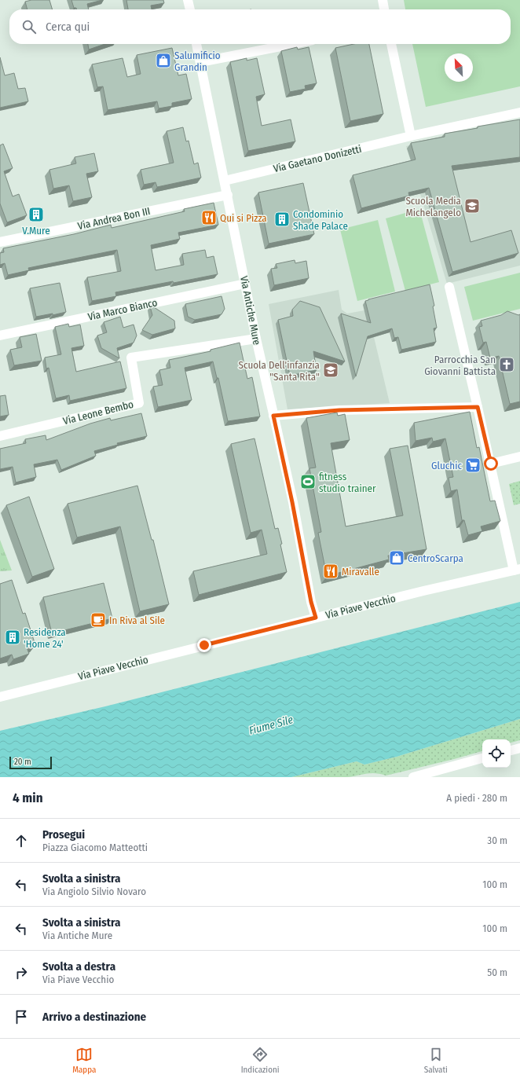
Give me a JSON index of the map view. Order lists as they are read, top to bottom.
{
  "streets": {
    "street": [
      "Via Gaetano Donizetti",
      "Via Andrea Bon III",
      "Via Marco Bianco",
      "Via Antiche Mure",
      "Via Leone Bembo",
      "Via Piave Vecchio"
    ]
  },
  "crossings": [
    ["Via Gaetano Donizetti", "Via Antiche Mure"],
    ["Via Andrea Bon III", "Via Antiche Mure"],
    ["Via Marco Bianco", "Via Antiche Mure"],
    ["Via Antiche Mure", "Via Leone Bembo"],
    ["Via Antiche Mure", "Via Piave Vecchio"]
  ],
  "water": ["Fiume Sile"],
  "places": {
    "shop": ["Salumificio Grandin", "CentroScarpa"],
    "school or university": ["Scuola Media Michelangelo", "Scuola Dell'infanzia \"Santa Rita\""],
    "building": ["V.Mure", "Condominio Shade Palace", "Residenza 'Home 24'"],
    "restaurant": ["Qui si Pizza", "Miravalle"],
    "church": ["Parrocchia San Giovanni Battista"],
    "supermarket": ["Gluchic"],
    "sports": ["fitness studio trainer"],
    "cafe": ["In Riva al Sile"]
  },
  "scale_bar": "20 m",
  "north": "top left",
  "page": {
    "search": "Cerca qui",
    "scale": "20 m",
    "heading": ["4 min", "A piedi · 280 m"],
    "list": [
      ["Prosegui", "Piazza Giacomo Matteotti", "30 m"],
      ["Svolta a sinistra", "Via Angiolo Silvio Novaro", "100 m"],
      ["Svolta a sinistra", "Via Antiche Mure", "100 m"],
      ["Svolta a destra", "Via Piave Vecchio", "50 m"],
      "Arrivo a destinazione"
    ],
    "nav": ["Mappa", "Indicazioni", "Salvati"]
  }
}
